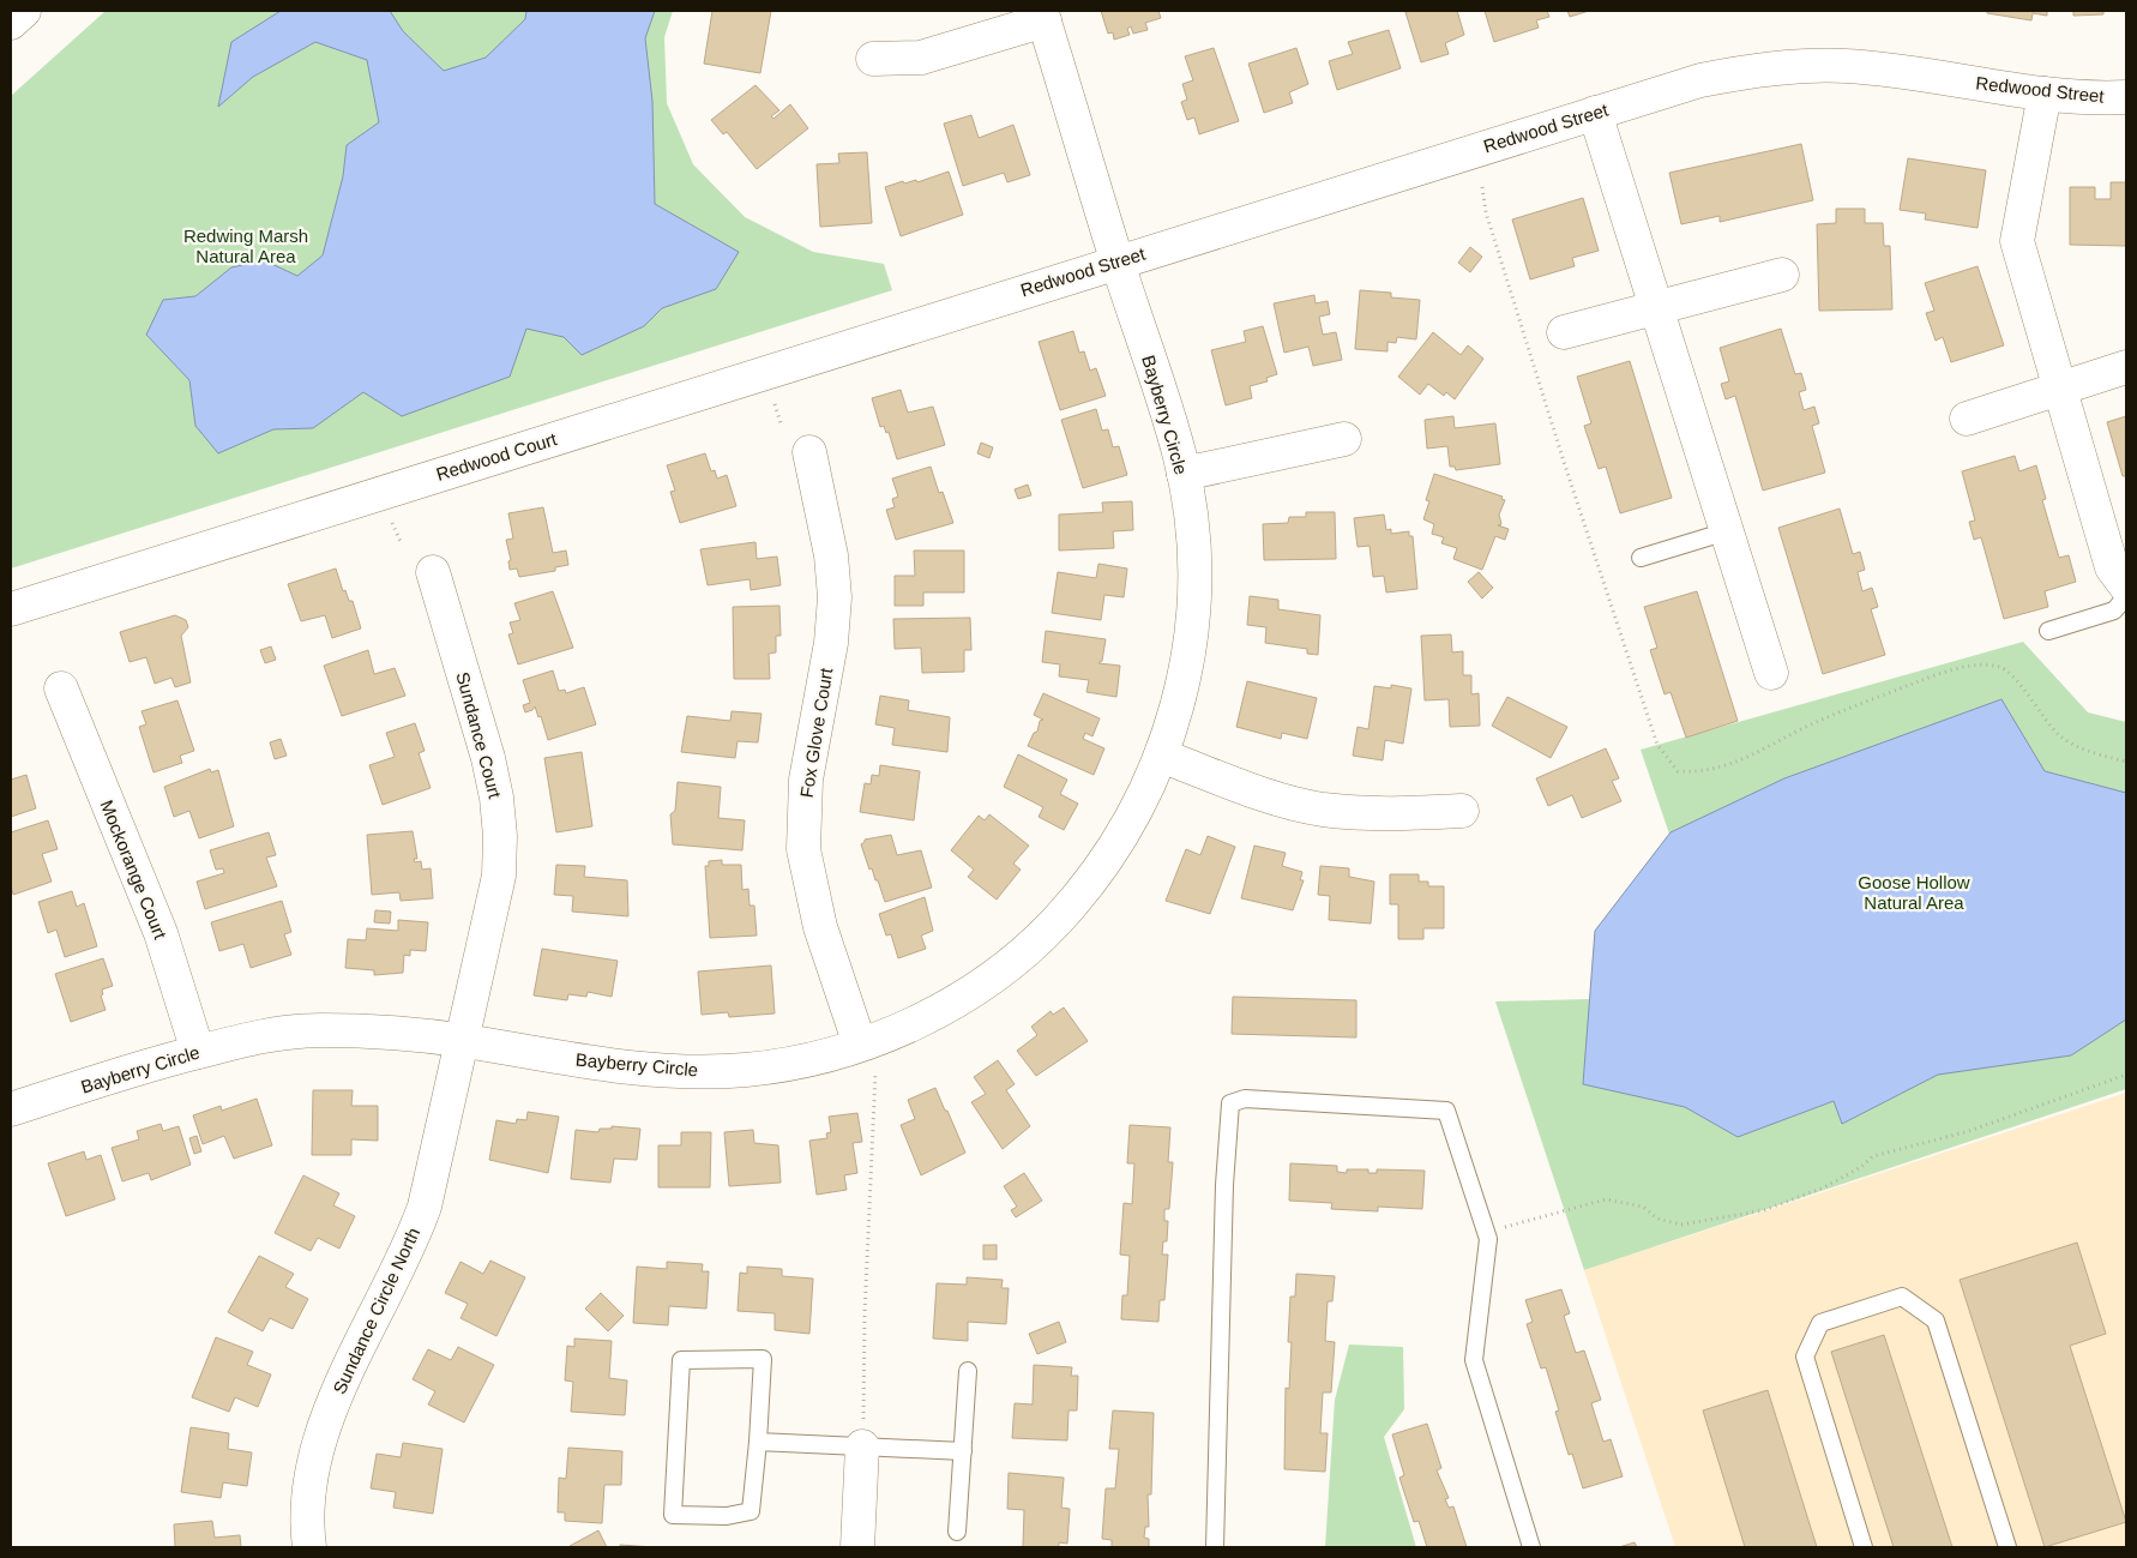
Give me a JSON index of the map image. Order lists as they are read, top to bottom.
{
  "streets": {
    "street": [
      "Redwood Street",
      "Bayberry Circle",
      "Redwood Court",
      "Fox Glove Court",
      "Sundance Court",
      "Mockorange Court",
      "Sundance Circle North"
    ]
  },
  "crossings": [
    ["Redwood Street", "Bayberry Circle"],
    ["Redwood Street", "Redwood Court"],
    ["Bayberry Circle", "Fox Glove Court"],
    ["Bayberry Circle", "Sundance Court"],
    ["Bayberry Circle", "Mockorange Court"],
    ["Bayberry Circle", "Sundance Circle North"],
    ["Sundance Court", "Sundance Circle North"]
  ],
  "parks": ["Redwing Marsh Natural Area", "Goose Hollow Natural Area"]
}
